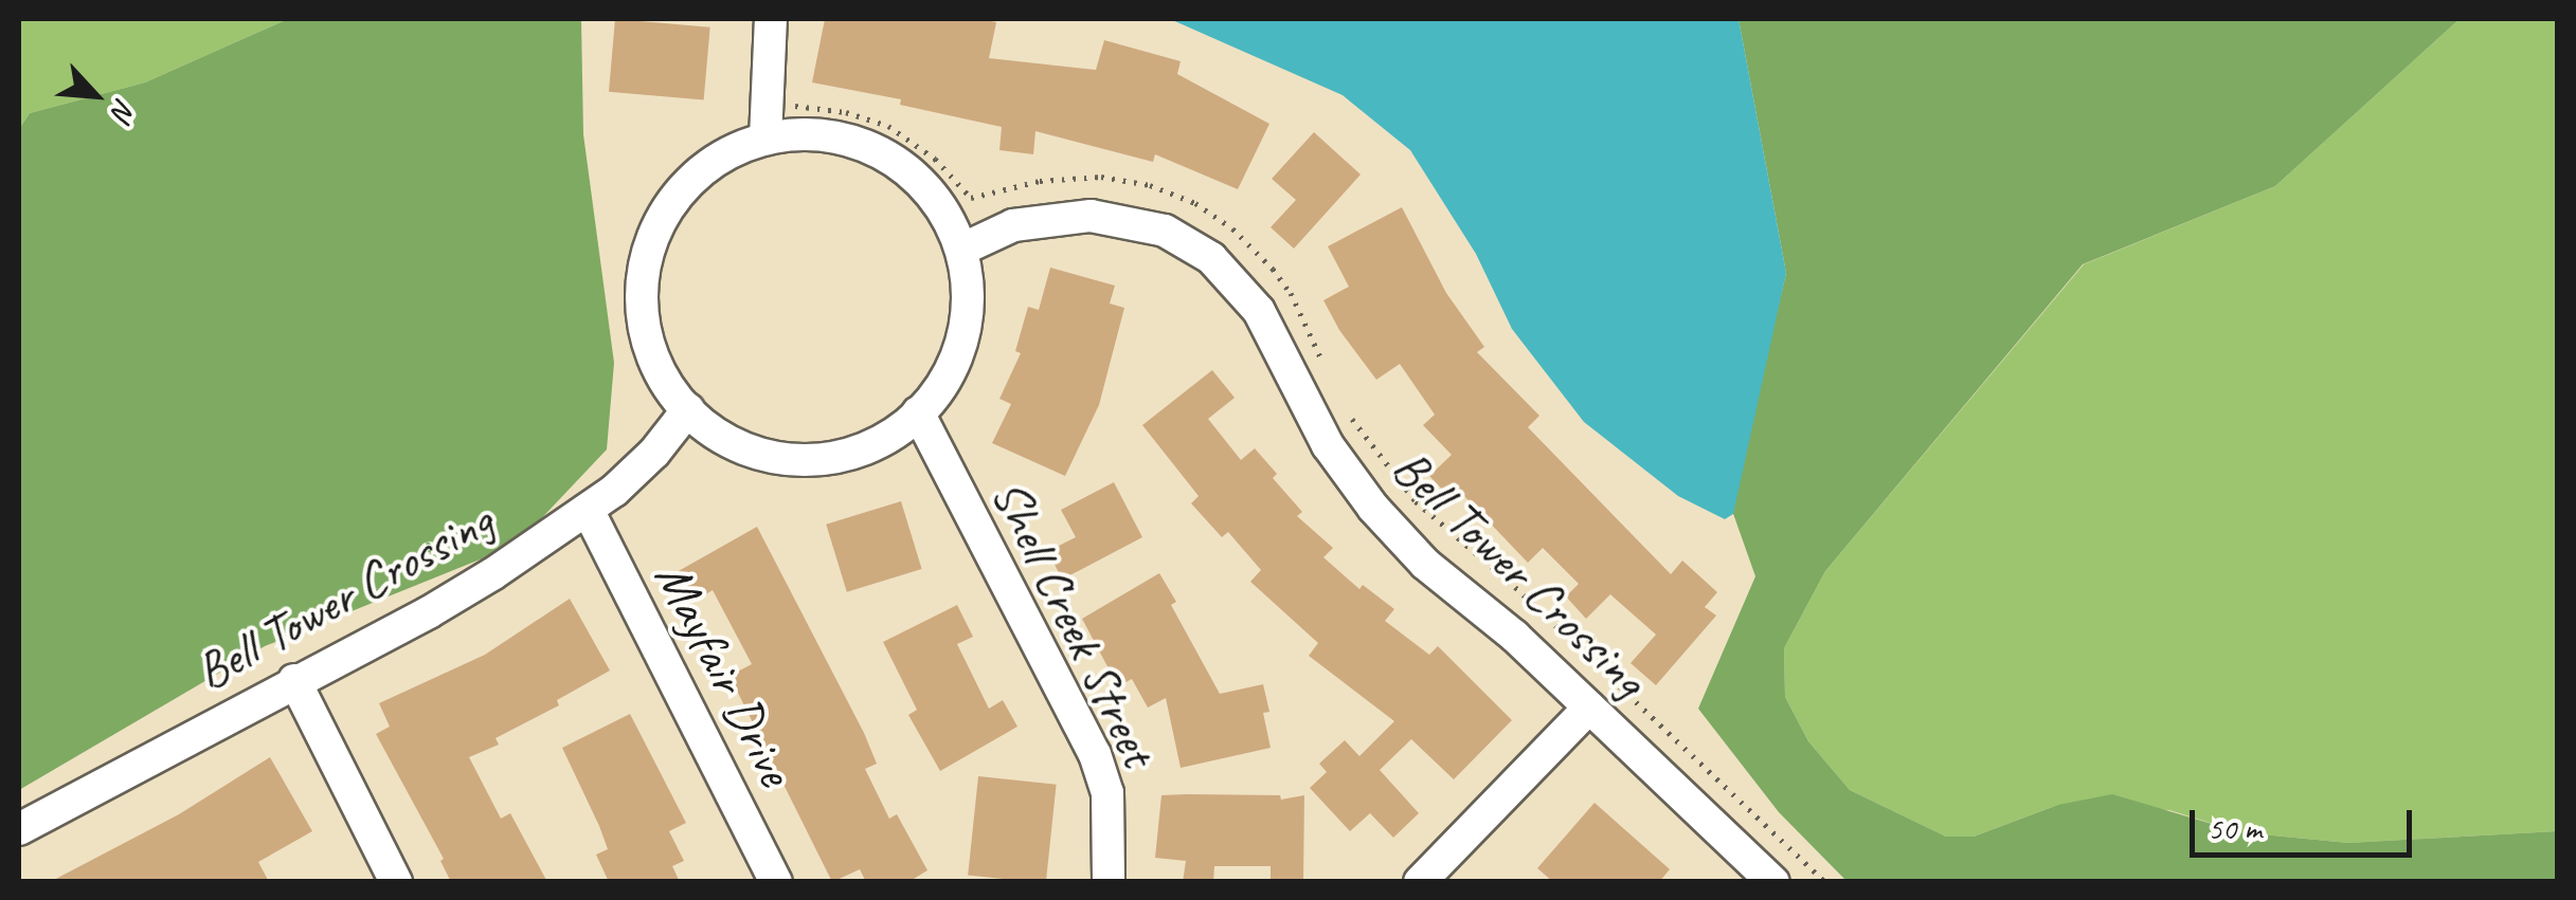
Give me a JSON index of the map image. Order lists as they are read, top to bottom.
{
  "streets": {
    "street": ["Bell Tower Crossing", "Shell Creek Street", "Mayfair Drive"]
  },
  "crossings": [
    ["Bell Tower Crossing", "Shell Creek Street"],
    ["Bell Tower Crossing", "Mayfair Drive"]
  ],
  "scale_bar": "50 m",
  "north": "bottom right"
}
